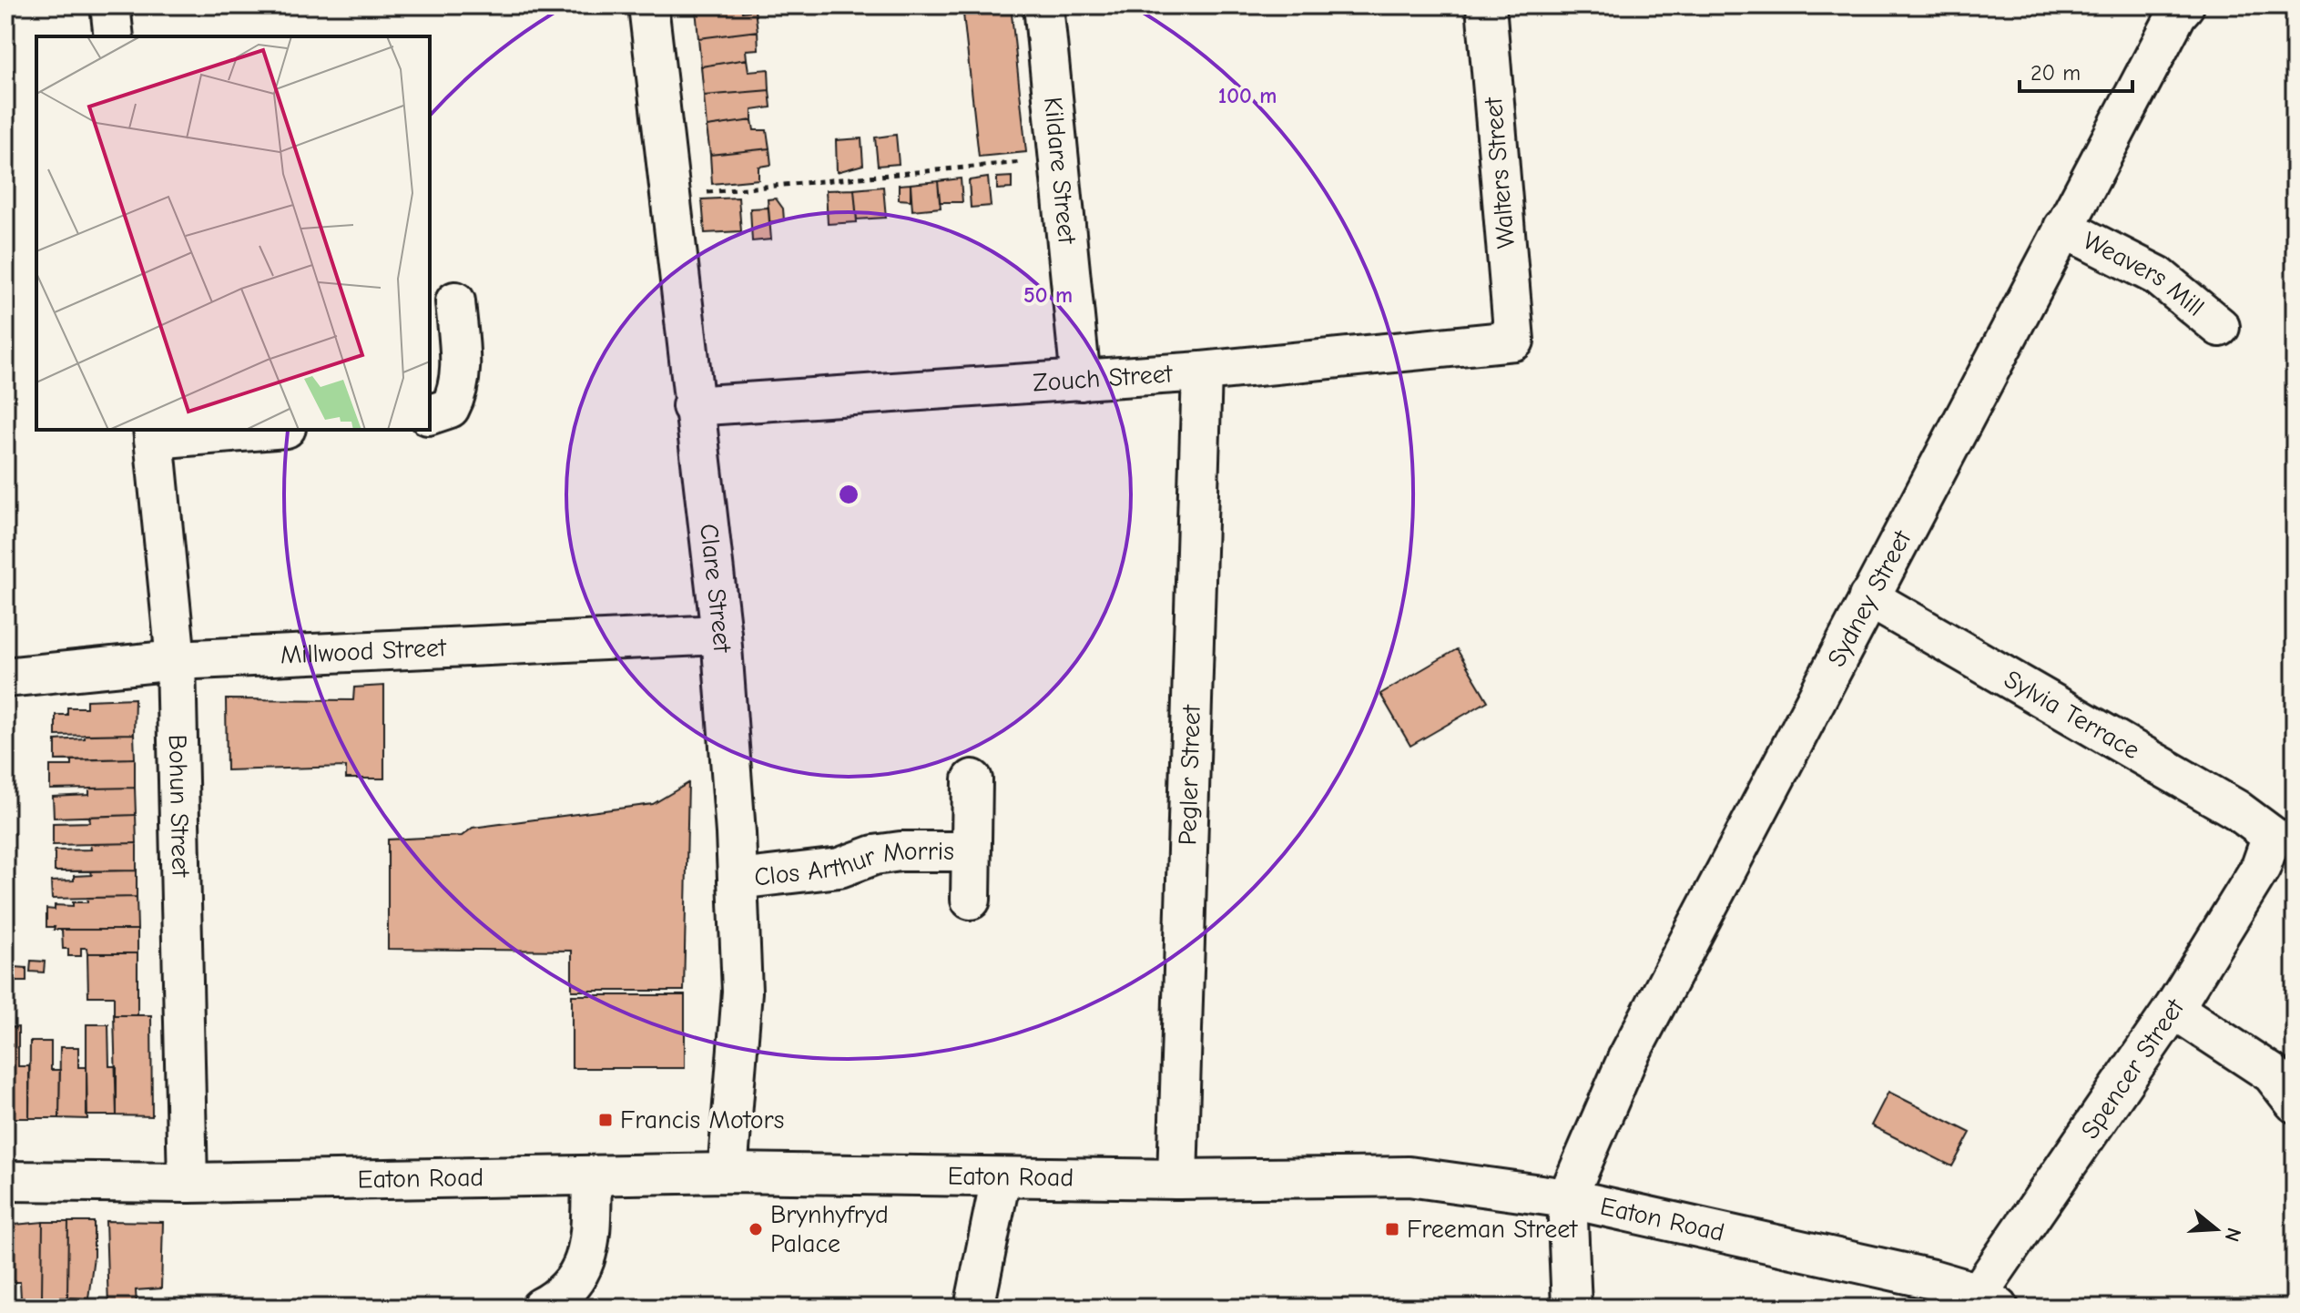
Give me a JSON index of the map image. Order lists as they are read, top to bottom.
{
  "streets": {
    "street": [
      "Kildare Street",
      "Walters Street",
      "Weavers Mill",
      "Zouch Street",
      "Clare Street",
      "Sydney Street",
      "Millwood Street",
      "Sylvia Terrace",
      "Pegler Street",
      "Bohun Street",
      "Clos Arthur Morris",
      "Spencer Street",
      "Eaton Road"
    ]
  },
  "crossings": [
    ["Kildare Street", "Zouch Street"],
    ["Walters Street", "Zouch Street"],
    ["Weavers Mill", "Sydney Street"],
    ["Zouch Street", "Clare Street"],
    ["Zouch Street", "Pegler Street"],
    ["Clare Street", "Millwood Street"],
    ["Clare Street", "Clos Arthur Morris"],
    ["Clare Street", "Eaton Road"],
    ["Sydney Street", "Sylvia Terrace"],
    ["Sydney Street", "Eaton Road"],
    ["Millwood Street", "Bohun Street"],
    ["Sylvia Terrace", "Spencer Street"],
    ["Pegler Street", "Eaton Road"],
    ["Bohun Street", "Eaton Road"],
    ["Spencer Street", "Eaton Road"]
  ],
  "places": {
    "transit": ["Francis Motors", "Freeman Street"],
    "other": ["Brynhyfryd Palace"]
  },
  "scale_bar": "20 m",
  "north": "right",
  "rings": ["100 m", "50 m"]
}
